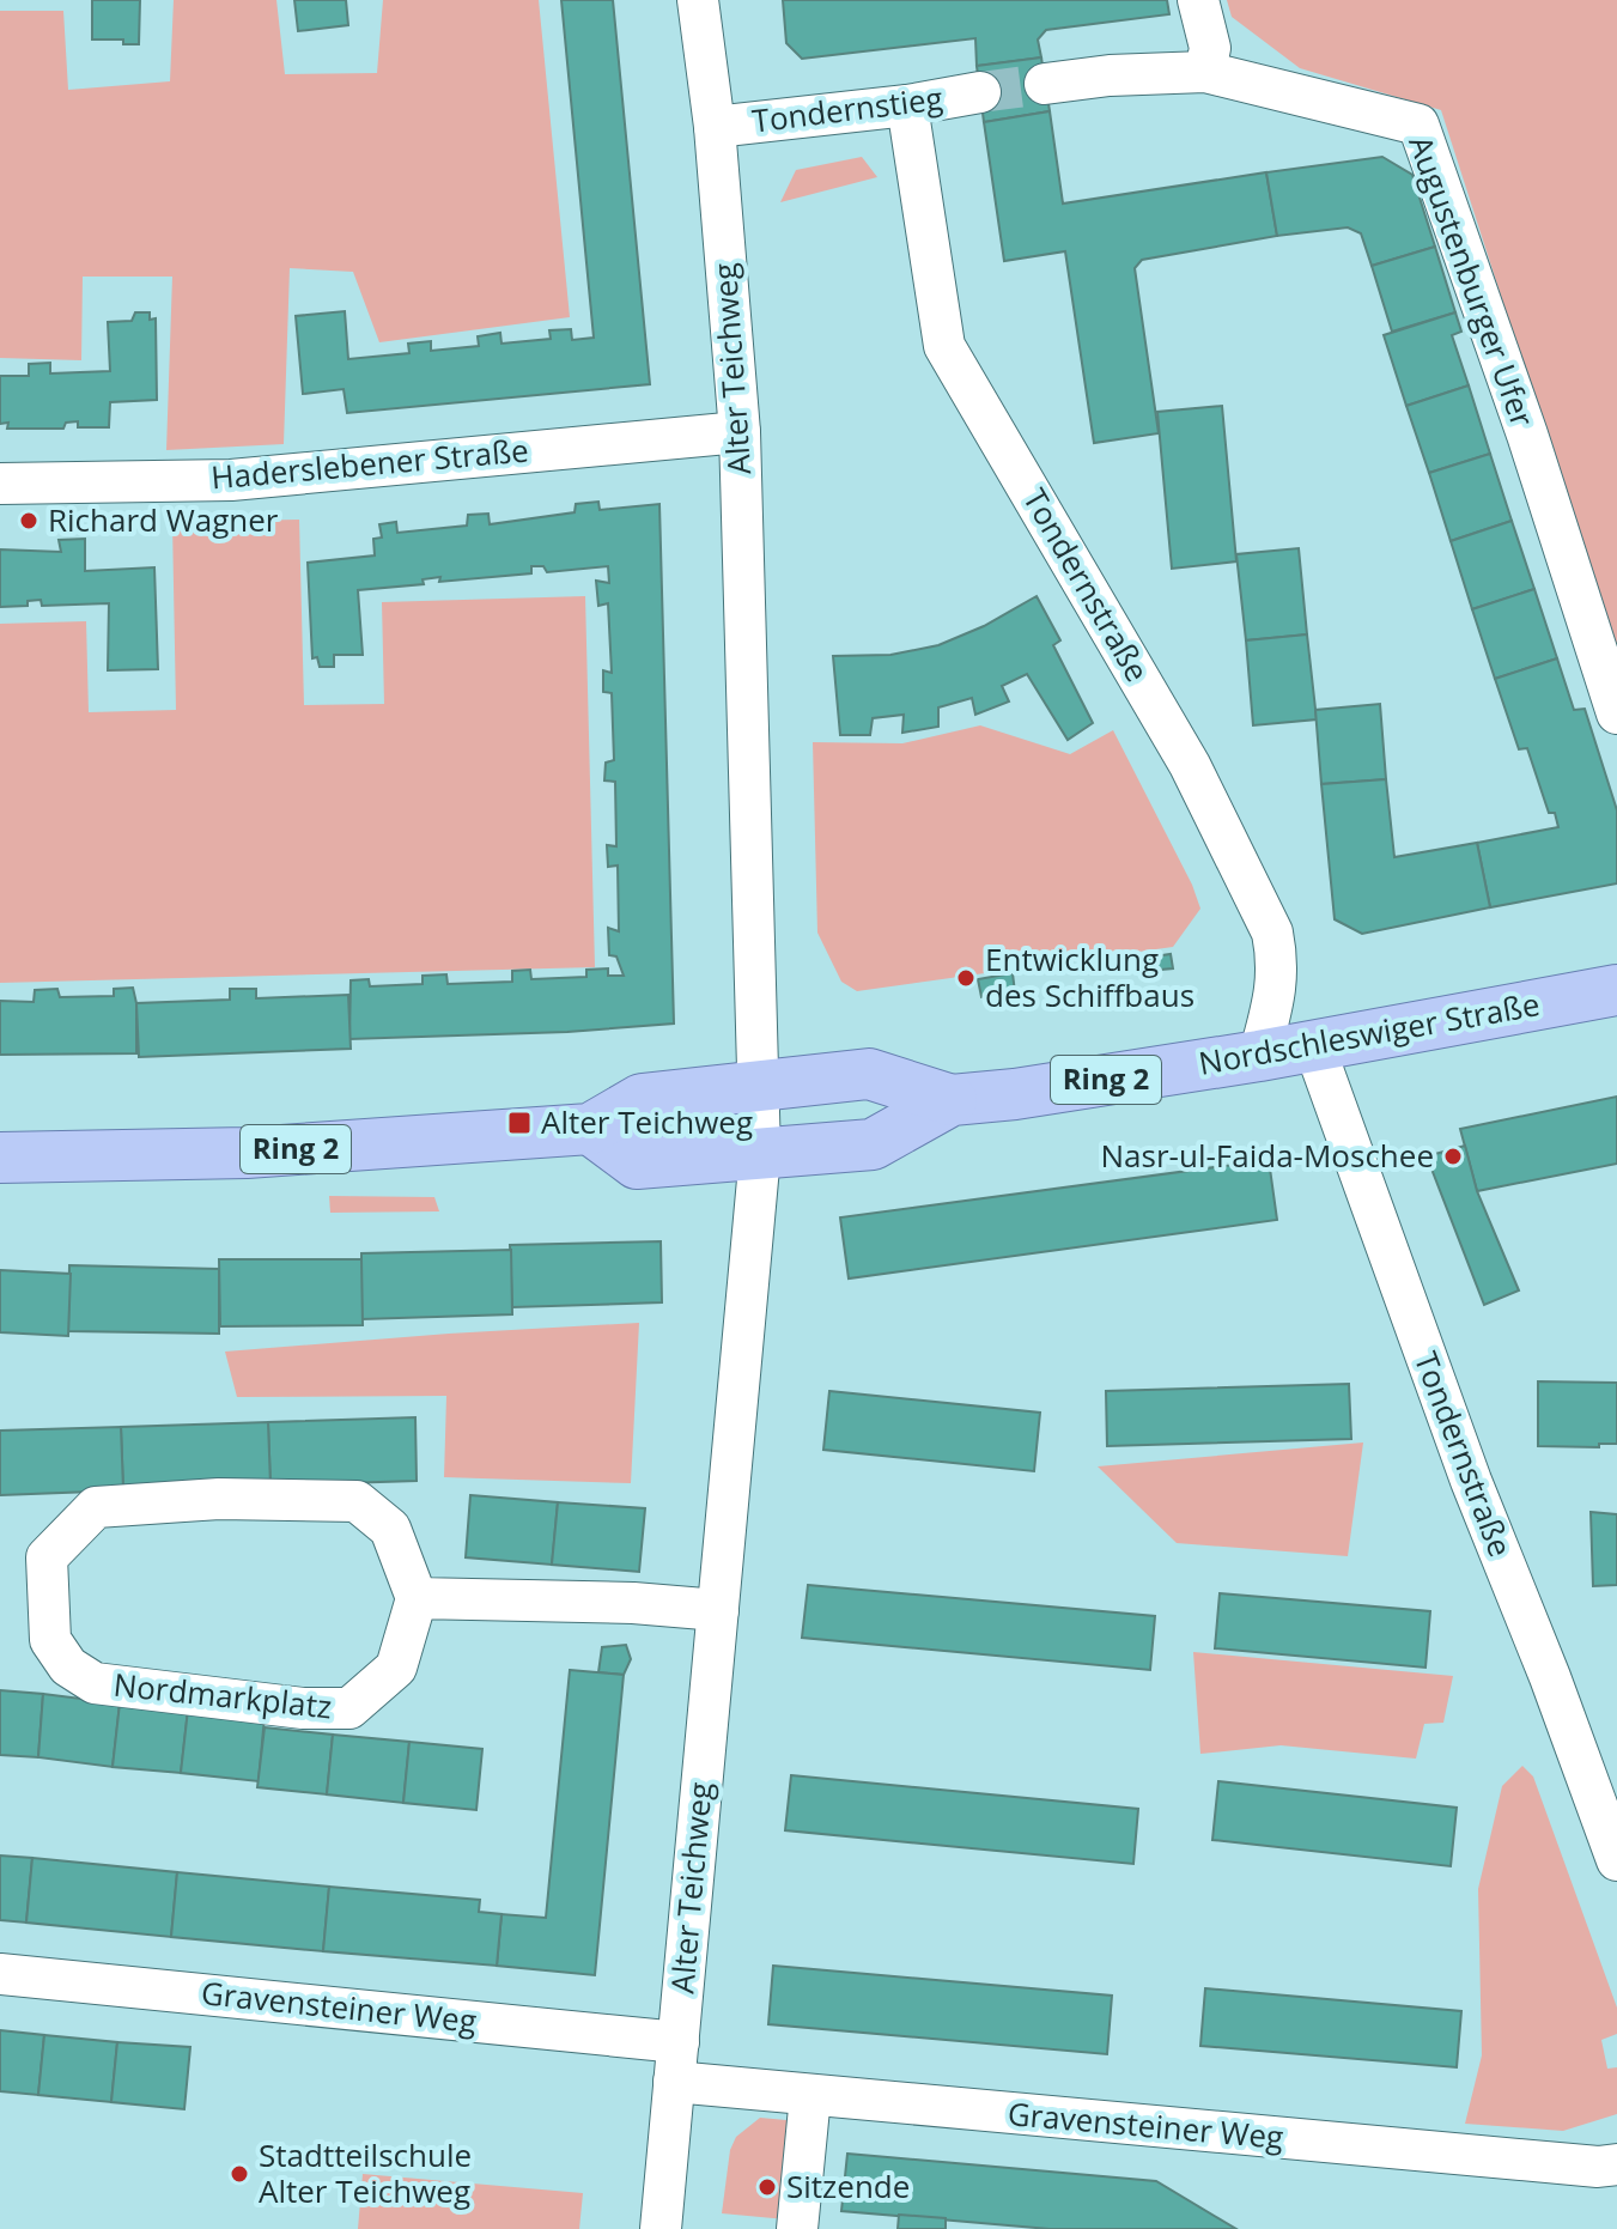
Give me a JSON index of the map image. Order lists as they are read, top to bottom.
{
  "streets": {
    "main road": ["Nordschleswiger Straße", "Ring 2"],
    "street": [
      "Tondernstieg",
      "Augustenburger Ufer",
      "Alter Teichweg",
      "Haderslebener Straße",
      "Tondernstraße",
      "Nordmarkplatz",
      "Gravensteiner Weg"
    ]
  },
  "crossings": [
    ["Tondernstieg", "Alter Teichweg"],
    ["Tondernstieg", "Tondernstraße"],
    ["Alter Teichweg", "Haderslebener Straße"],
    ["Alter Teichweg", "Nordschleswiger Straße"],
    ["Alter Teichweg", "Gravensteiner Weg"],
    ["Tondernstraße", "Nordschleswiger Straße"]
  ],
  "places": {
    "other": [
      "Richard Wagner",
      "Entwicklung des Schiffbaus",
      "Nasr-ul-Faida-Moschee",
      "Stadtteilschule Alter Teichweg",
      "Sitzende"
    ],
    "transit": ["Alter Teichweg"]
  }
}
